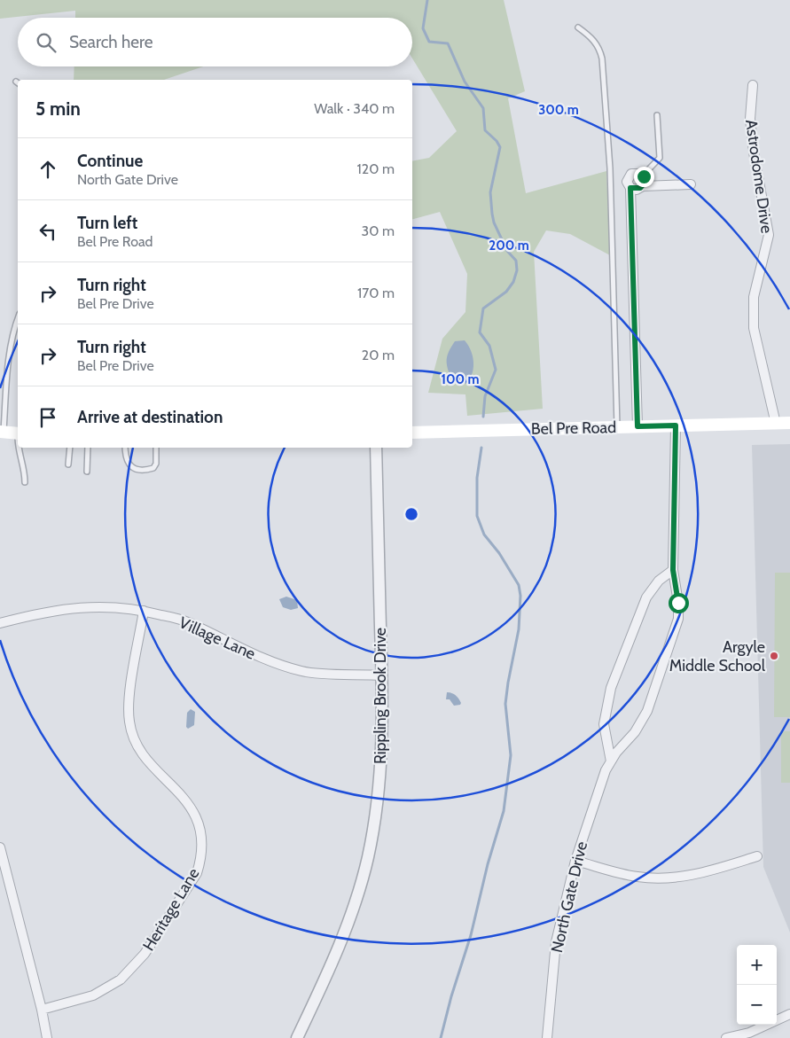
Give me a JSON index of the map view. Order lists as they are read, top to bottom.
{
  "streets": {
    "main road": ["Bel Pre Road"],
    "street": [
      "Astrodome Drive",
      "Village Lane",
      "Rippling Brook Drive",
      "North Gate Drive",
      "Heritage Lane"
    ]
  },
  "crossings": [
    ["Astrodome Drive", "Bel Pre Road"],
    ["Bel Pre Road", "North Gate Drive"],
    ["Village Lane", "Rippling Brook Drive"],
    ["Village Lane", "Heritage Lane"]
  ],
  "places": ["Argyle Middle School"],
  "page": {
    "search": "Search here",
    "heading": ["5 min", "Walk · 340 m"],
    "list": [
      ["Continue", "North Gate Drive", "120 m"],
      ["Turn left", "Bel Pre Road", "30 m"],
      ["Turn right", "Bel Pre Drive", "170 m"],
      ["Turn right", "Bel Pre Drive", "20 m"],
      "Arrive at destination"
    ],
    "map_buttons": ["+", "−"]
  },
  "rings": ["300 m", "200 m", "100 m"]
}
